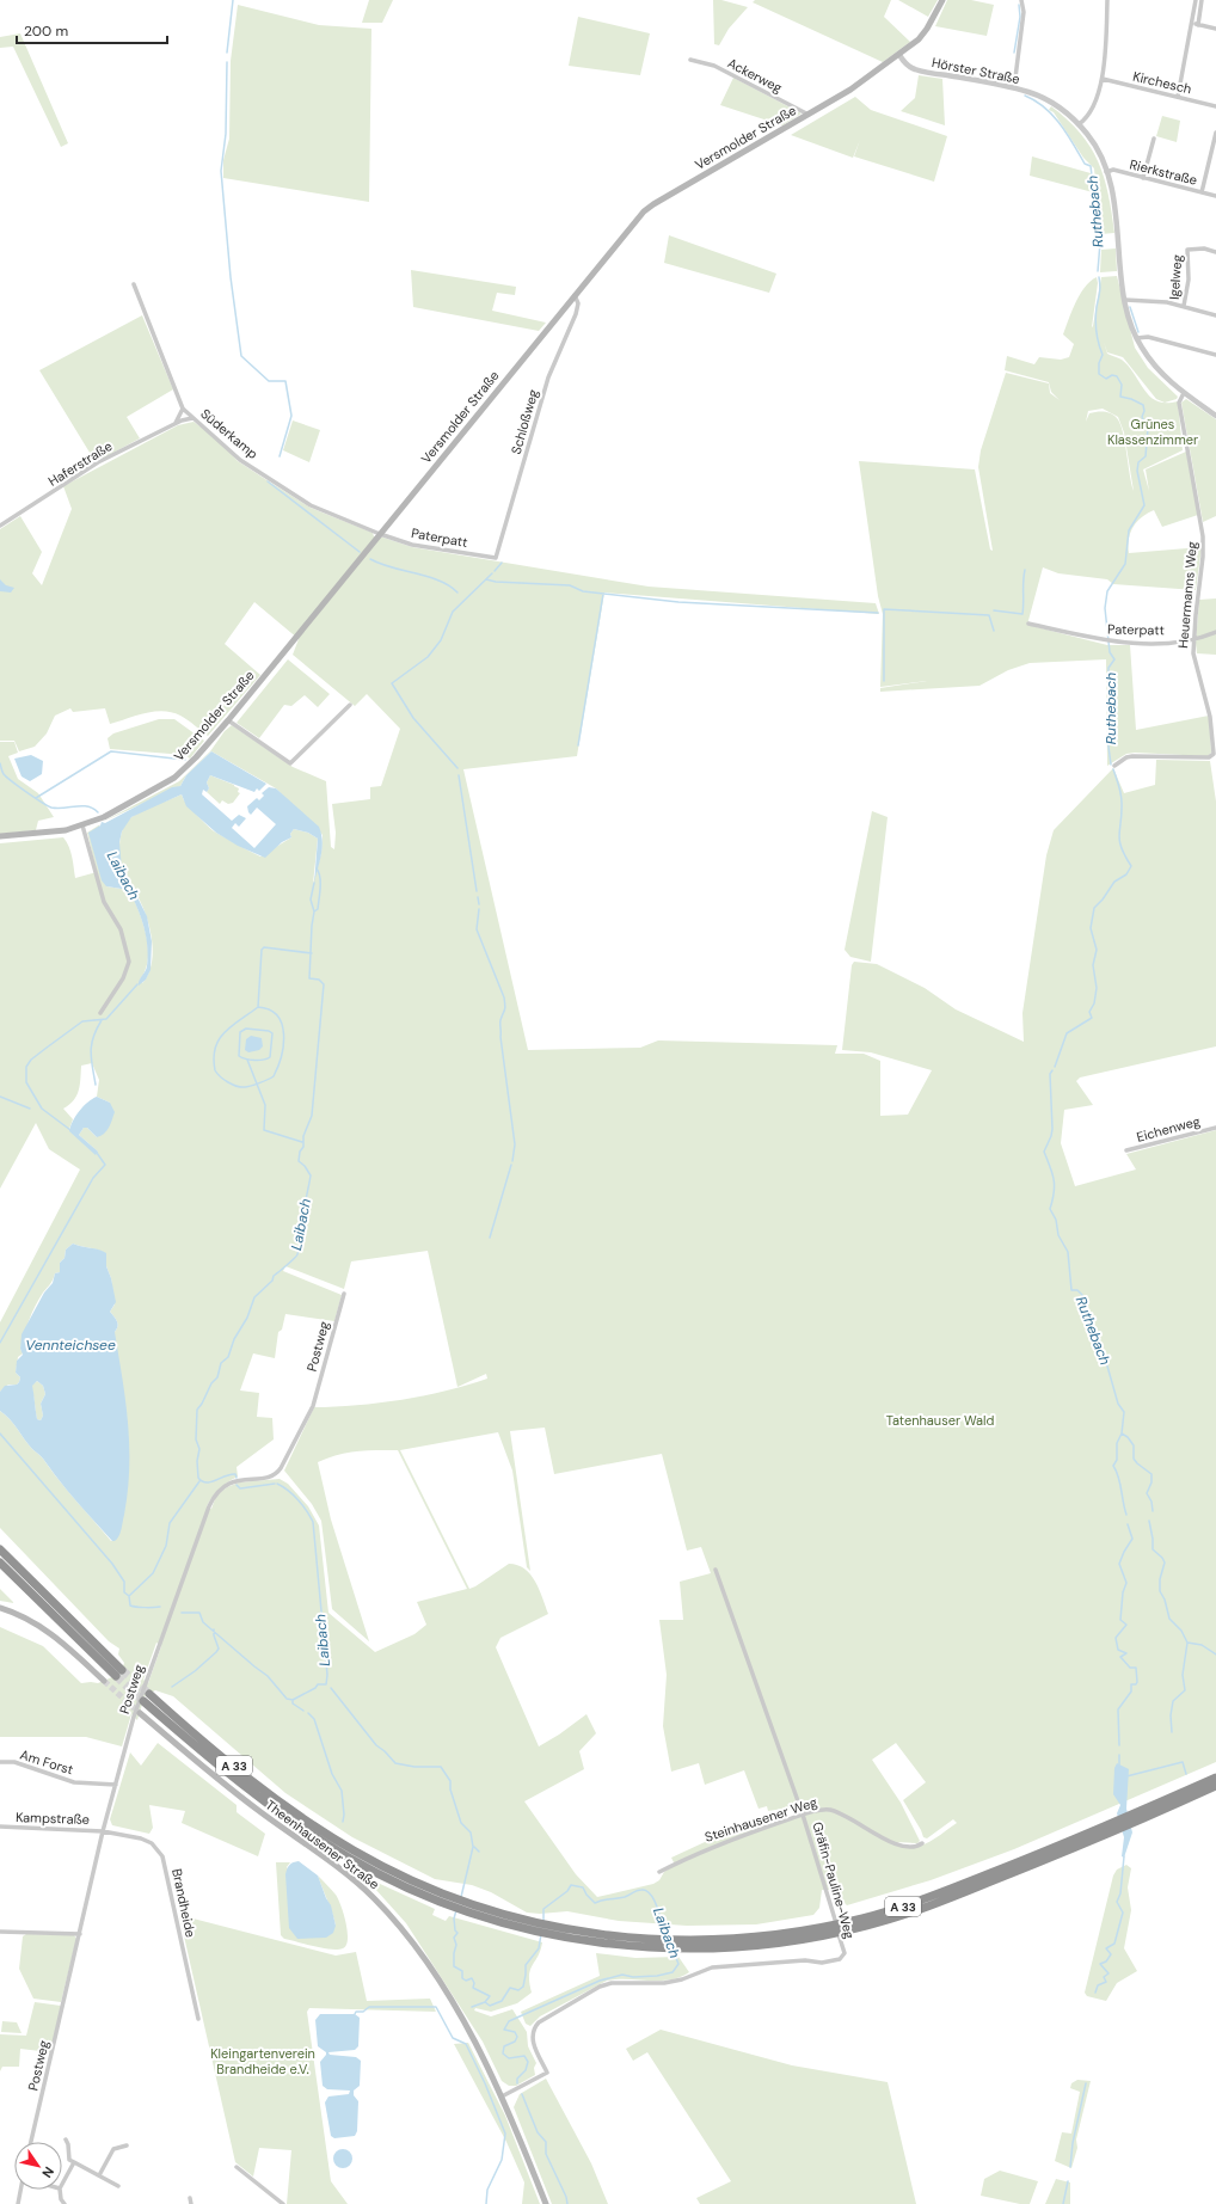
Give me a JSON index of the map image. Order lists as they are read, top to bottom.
{
  "streets": {
    "highway": ["A 33"],
    "main road": ["Versmolder Straße", "Theenhausener Straße"],
    "street": [
      "Hörster Straße",
      "Ackerweg",
      "Kirchesch",
      "Rierkstraße",
      "Igelweg",
      "Schloßweg",
      "Süderkamp",
      "Haferstraße",
      "Paterpatt",
      "Heuermanns Weg",
      "Eichenweg",
      "Postweg",
      "Am Forst",
      "Kampstraße",
      "Steinhausener Weg",
      "Gräfin-Pauline-Weg",
      "Brandheide"
    ]
  },
  "crossings": [
    ["Hörster Straße", "Versmolder Straße"],
    ["Hörster Straße", "Rierkstraße"],
    ["Hörster Straße", "Heuermanns Weg"],
    ["Ackerweg", "Versmolder Straße"],
    ["Versmolder Straße", "Schloßweg"],
    ["Versmolder Straße", "Süderkamp"],
    ["Versmolder Straße", "Paterpatt"],
    ["Schloßweg", "Paterpatt"],
    ["Süderkamp", "Haferstraße"],
    ["Süderkamp", "Paterpatt"],
    ["Paterpatt", "Heuermanns Weg"],
    ["Postweg", "Am Forst"],
    ["Postweg", "Kampstraße"],
    ["Postweg", "Theenhausener Straße"],
    ["Postweg", "Brandheide"],
    ["Kampstraße", "Brandheide"],
    ["Steinhausener Weg", "Gräfin-Pauline-Weg"],
    ["Theenhausener Straße", "Gräfin-Pauline-Weg"]
  ],
  "water": ["Ruthebach", "Laibach", "Vennteichsee"],
  "parks": ["Grünes Klassenzimmer", "Tatenhauser Wald", "Kleingartenverein Brandheide e.V."],
  "scale_bar": "200 m",
  "north": "bottom right"
}
